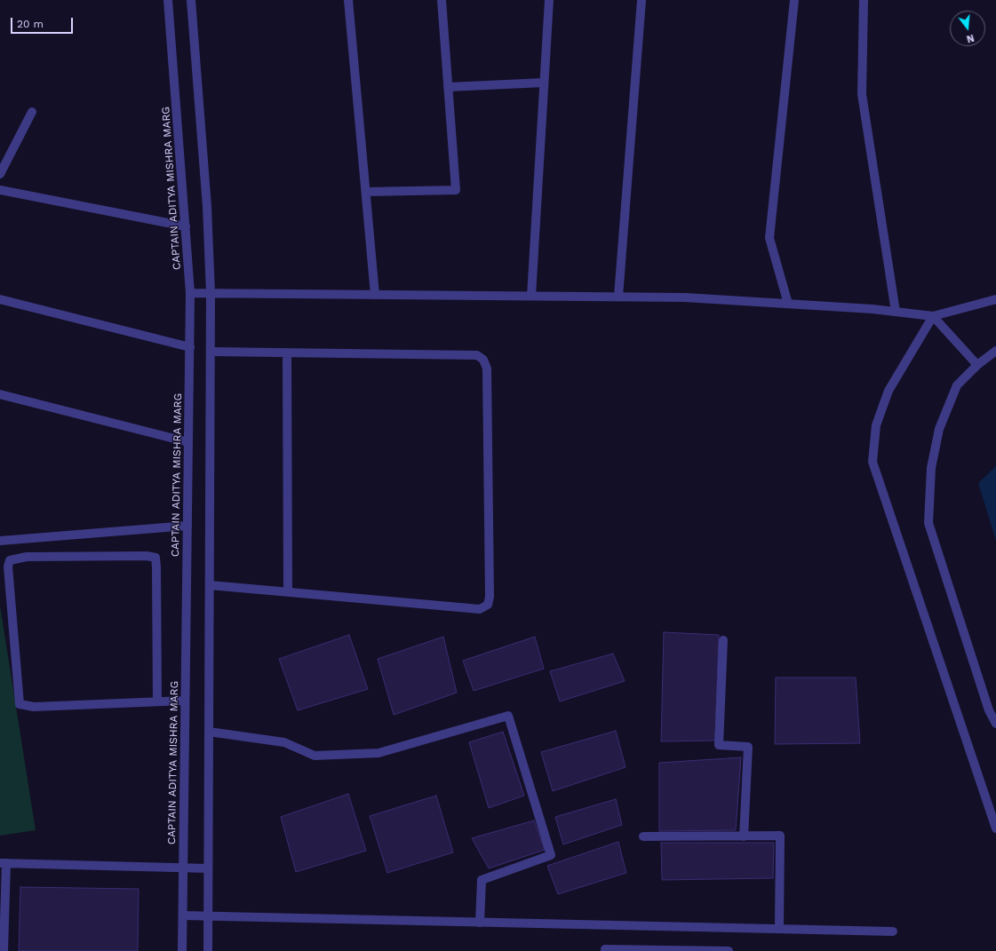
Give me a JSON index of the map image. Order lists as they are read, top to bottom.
{
  "streets": {
    "street": ["CAPTAIN ADITYA MISHRA MARG"]
  },
  "scale_bar": "20 m",
  "north": "bottom"
}
